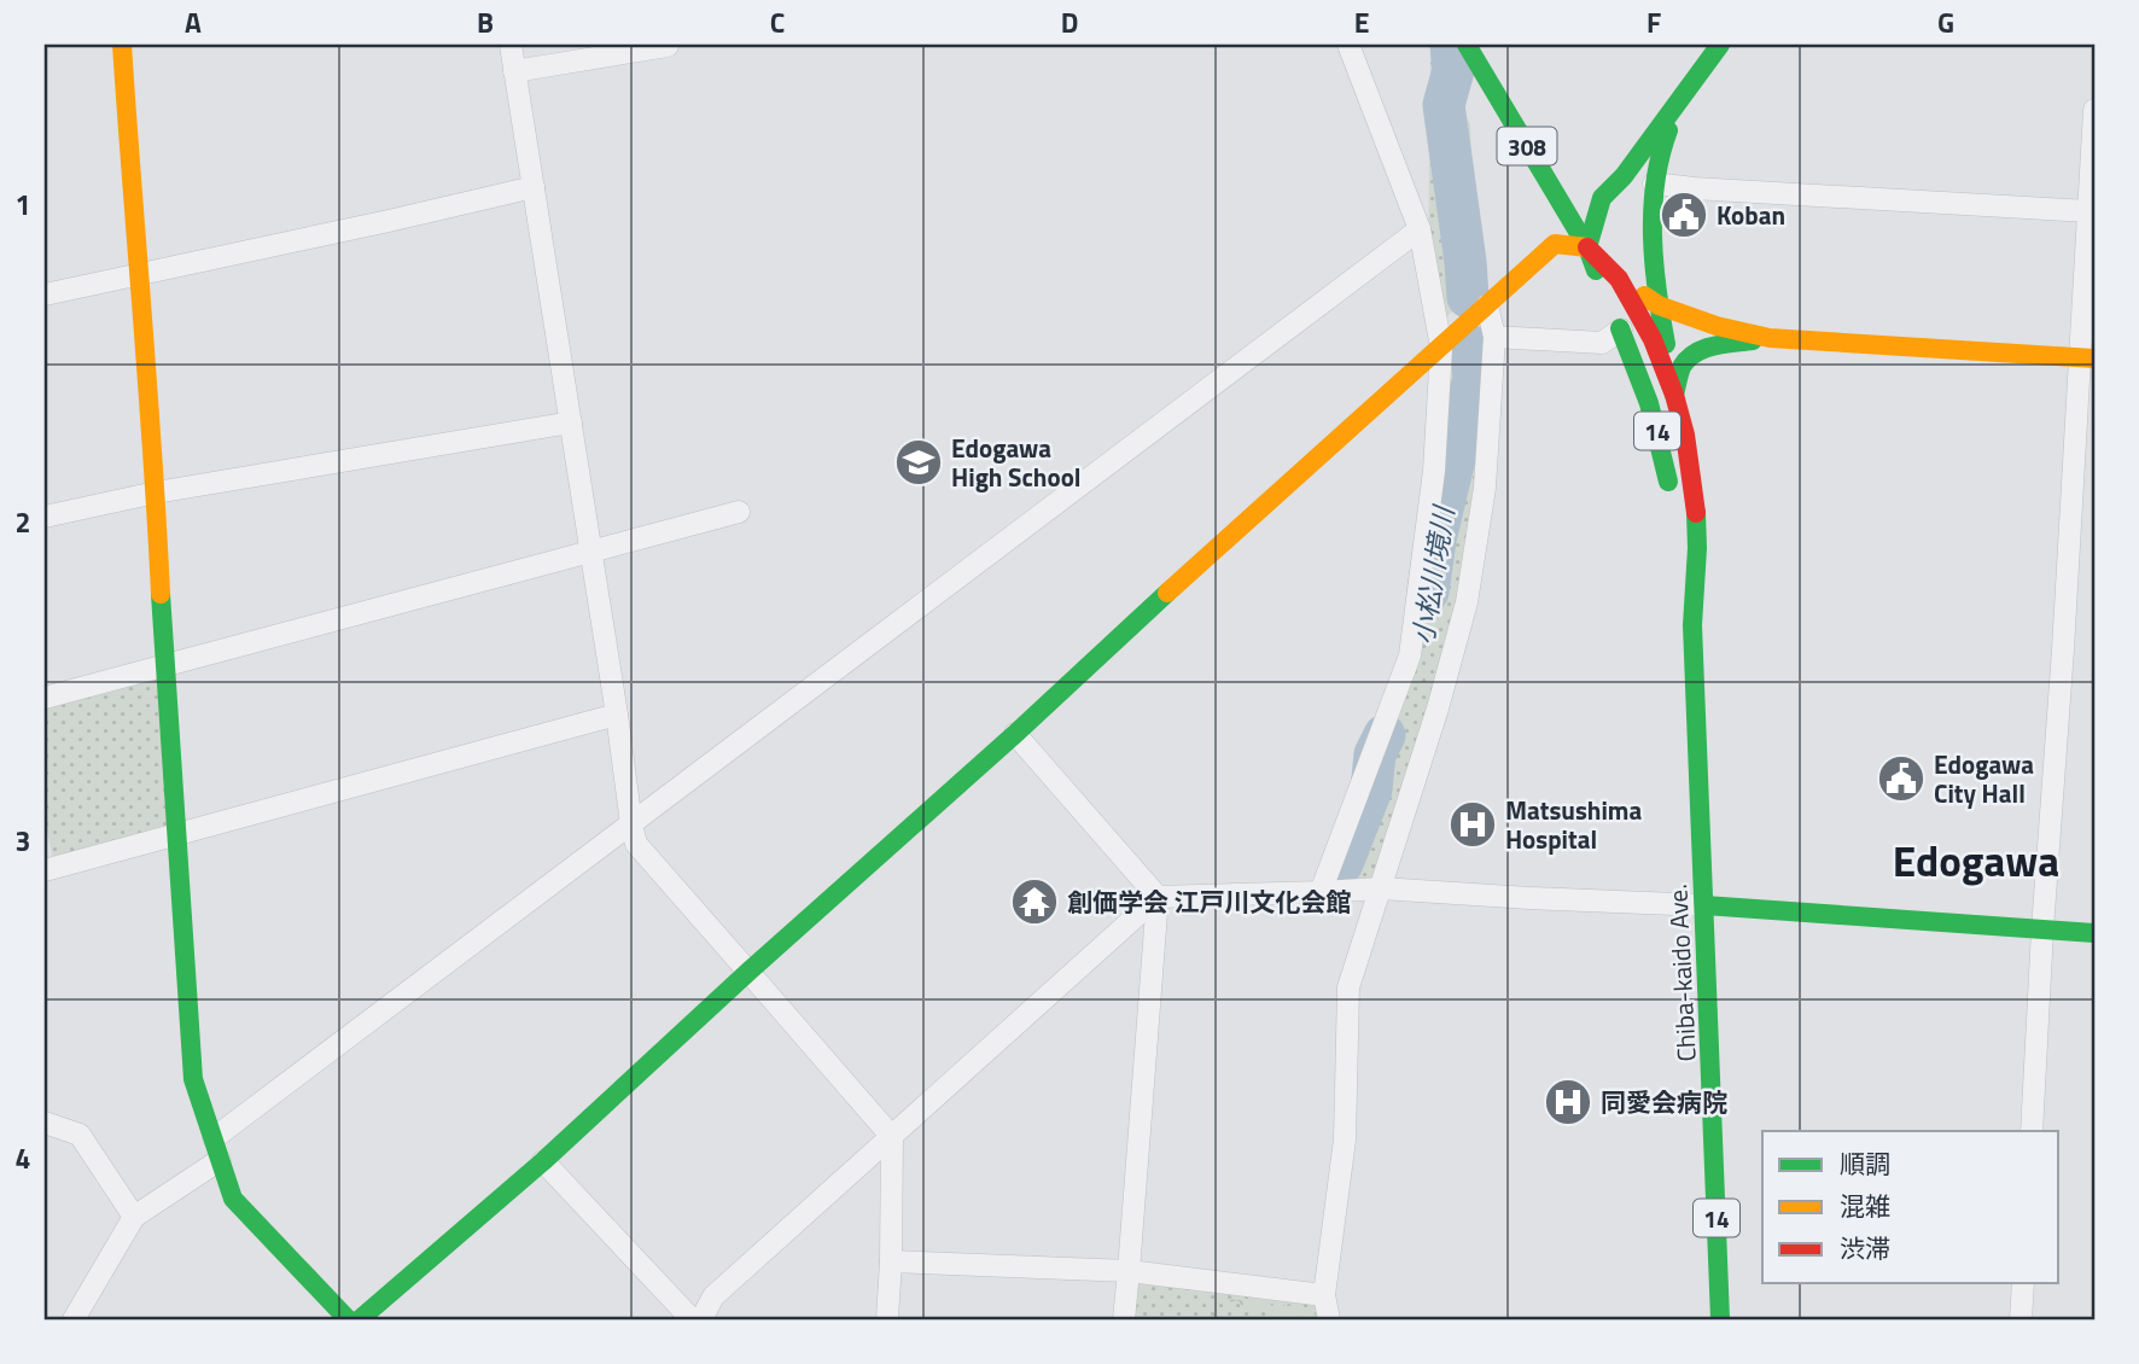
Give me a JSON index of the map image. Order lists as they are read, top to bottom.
{
  "streets": {
    "main road": ["308", "14", "Chiba-kaido Ave."]
  },
  "crossings": [
    ["308", "14"],
    ["308", "Chiba-kaido Ave."],
    ["14", "Chiba-kaido Ave."]
  ],
  "districts": ["Edogawa"],
  "water": ["小松川境川"],
  "places": {
    "public building": ["Koban", "Edogawa City Hall"],
    "school or university": ["Edogawa High School"],
    "hospital": ["Matsushima Hospital", "同愛会病院"],
    "temple": ["創価学会 江戸川文化会館"]
  },
  "legend": ["順調", "混雑", "渋滞"],
  "grid": {
    "columns": [
      "A",
      "B",
      "C",
      "D",
      "E",
      "F",
      "G"
    ],
    "rows": [
      "1",
      "2",
      "3",
      "4"
    ]
  }
}
